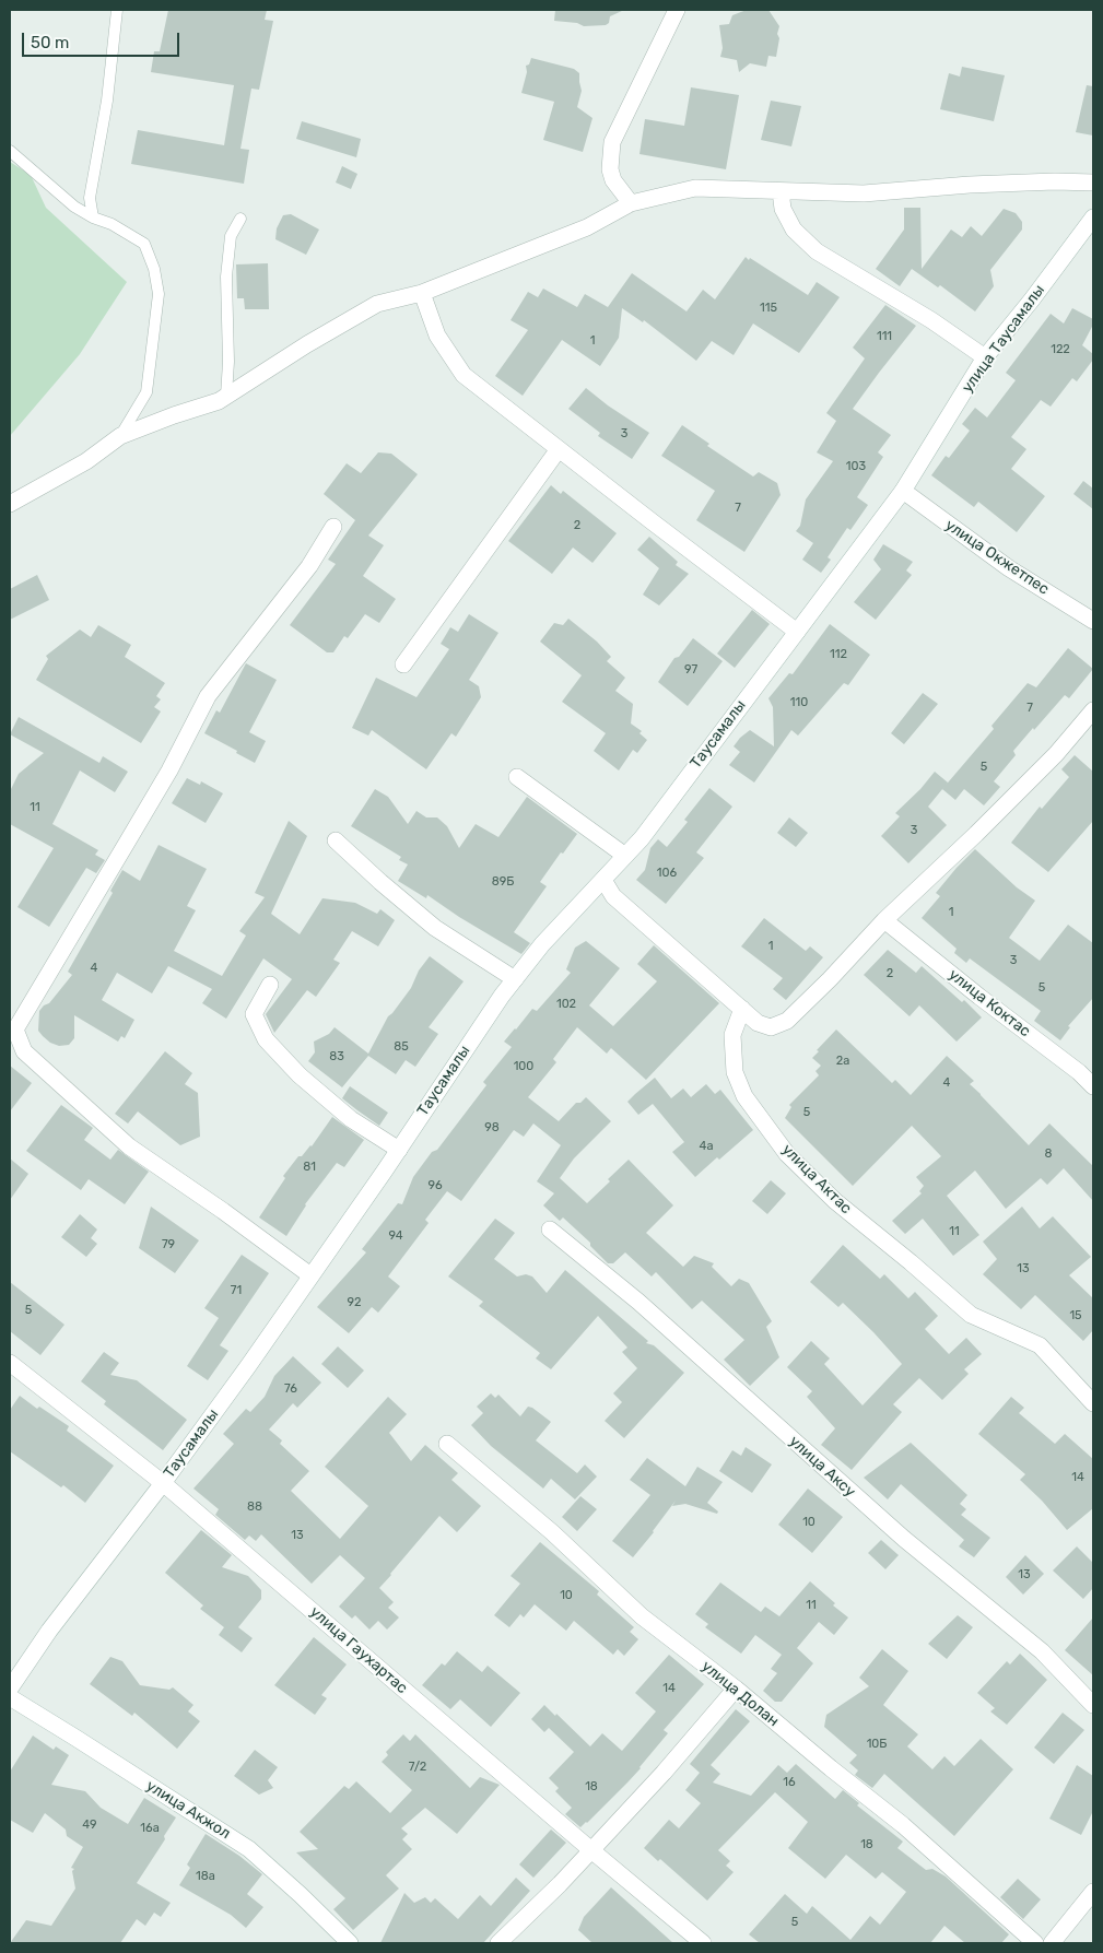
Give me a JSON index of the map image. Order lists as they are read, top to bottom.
{
  "streets": {
    "street": [
      "улица Таусамалы",
      "улица Окжетпес",
      "Таусамалы",
      "улица Коктас",
      "улица Актас",
      "улица Аксу",
      "улица Гаухартас",
      "улица Долан",
      "улица Акжол"
    ]
  },
  "crossings": [
    ["улица Таусамалы", "улица Окжетпес"],
    ["улица Таусамалы", "Таусамалы"],
    ["улица Окжетпес", "Таусамалы"],
    ["Таусамалы", "улица Гаухартас"]
  ],
  "house_numbers": [
    "115",
    "111",
    "1",
    "122",
    "3",
    "103",
    "7",
    "2",
    "112",
    "97",
    "110",
    "7",
    "5",
    "11",
    "3",
    "106",
    "89Б",
    "1",
    "1",
    "3",
    "4",
    "2",
    "5",
    "102",
    "85",
    "83",
    "2а",
    "100",
    "4",
    "5",
    "98",
    "4а",
    "8",
    "81",
    "96",
    "11",
    "94",
    "79",
    "13",
    "71",
    "92",
    "5",
    "15",
    "76",
    "14",
    "88",
    "10",
    "13",
    "13",
    "10",
    "11",
    "14",
    "10Б",
    "7/2",
    "16",
    "18",
    "49",
    "16а",
    "18",
    "18а",
    "5"
  ],
  "scale_bar": "50 m"
}
